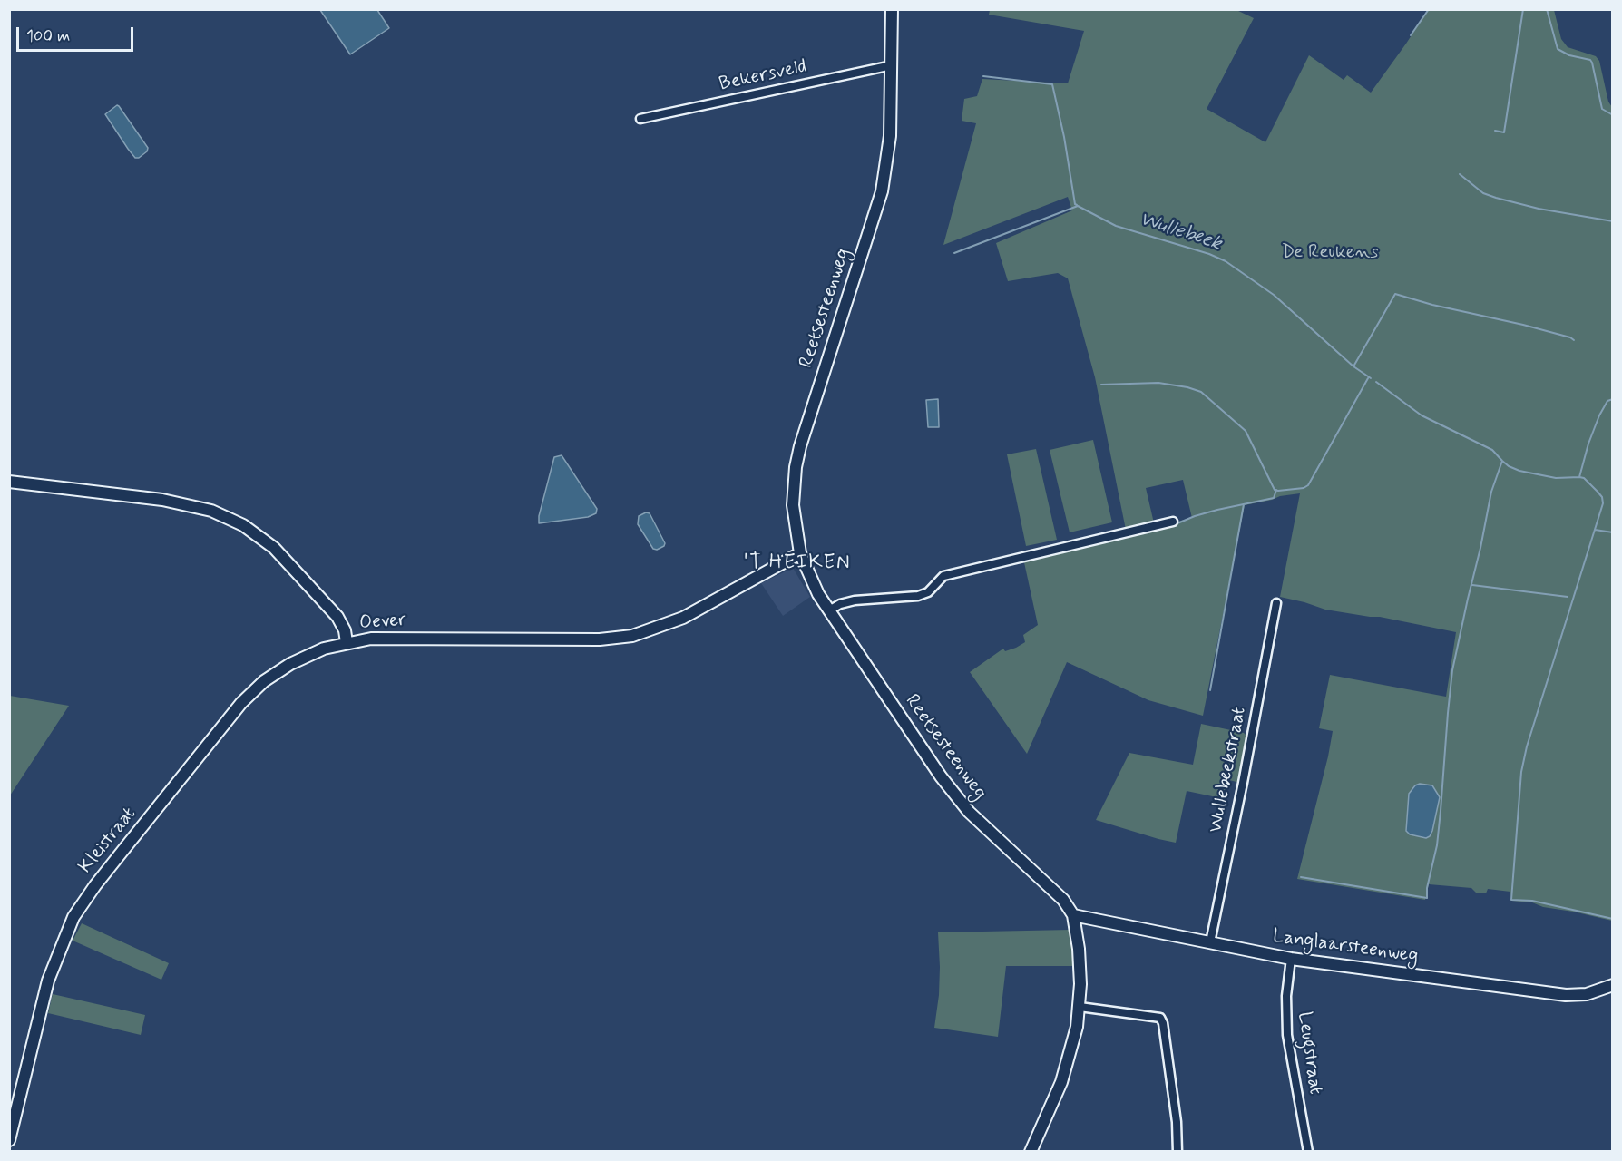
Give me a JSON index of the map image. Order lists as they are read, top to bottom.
{
  "streets": {
    "street": [
      "Bekersveld",
      "Reetsesteenweg",
      "Oever",
      "Wullebeekstraat",
      "Kleistraat",
      "Langlaarsteenweg",
      "Leugstraat"
    ]
  },
  "crossings": [
    ["Bekersveld", "Reetsesteenweg"],
    ["Reetsesteenweg", "Oever"],
    ["Reetsesteenweg", "Langlaarsteenweg"],
    ["Oever", "Kleistraat"],
    ["Wullebeekstraat", "Langlaarsteenweg"],
    ["Langlaarsteenweg", "Leugstraat"]
  ],
  "districts": ["'T HEIKEN"],
  "water": ["Wullebeek"],
  "parks": ["De Reukens"],
  "scale_bar": "100 m"
}
